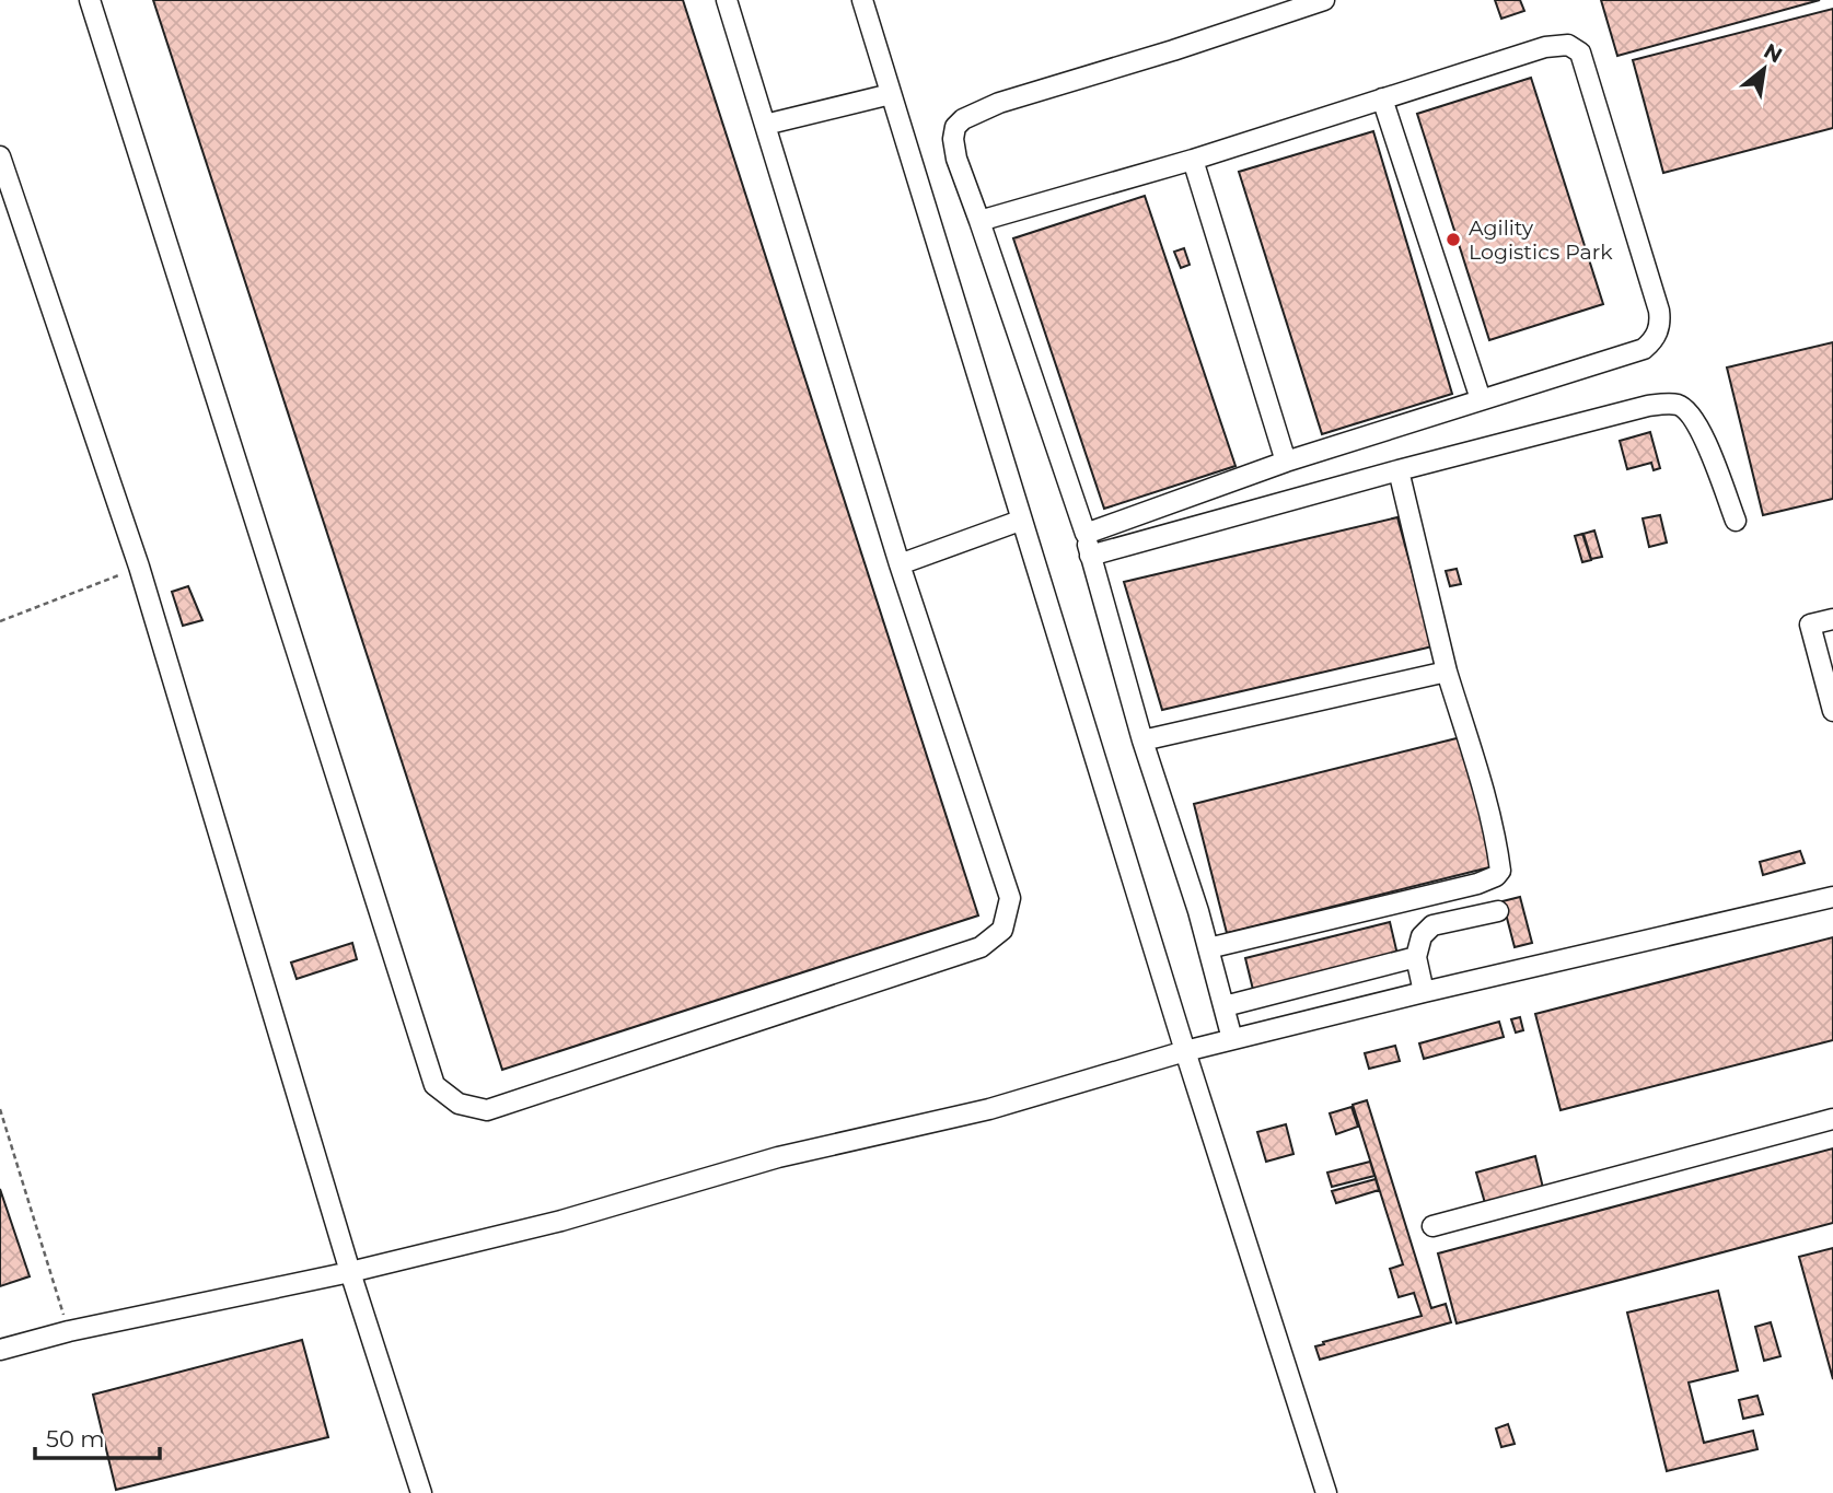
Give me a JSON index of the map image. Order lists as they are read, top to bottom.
{
  "places": ["Agility Logistics Park"],
  "scale_bar": "50 m",
  "north": "top right"
}
